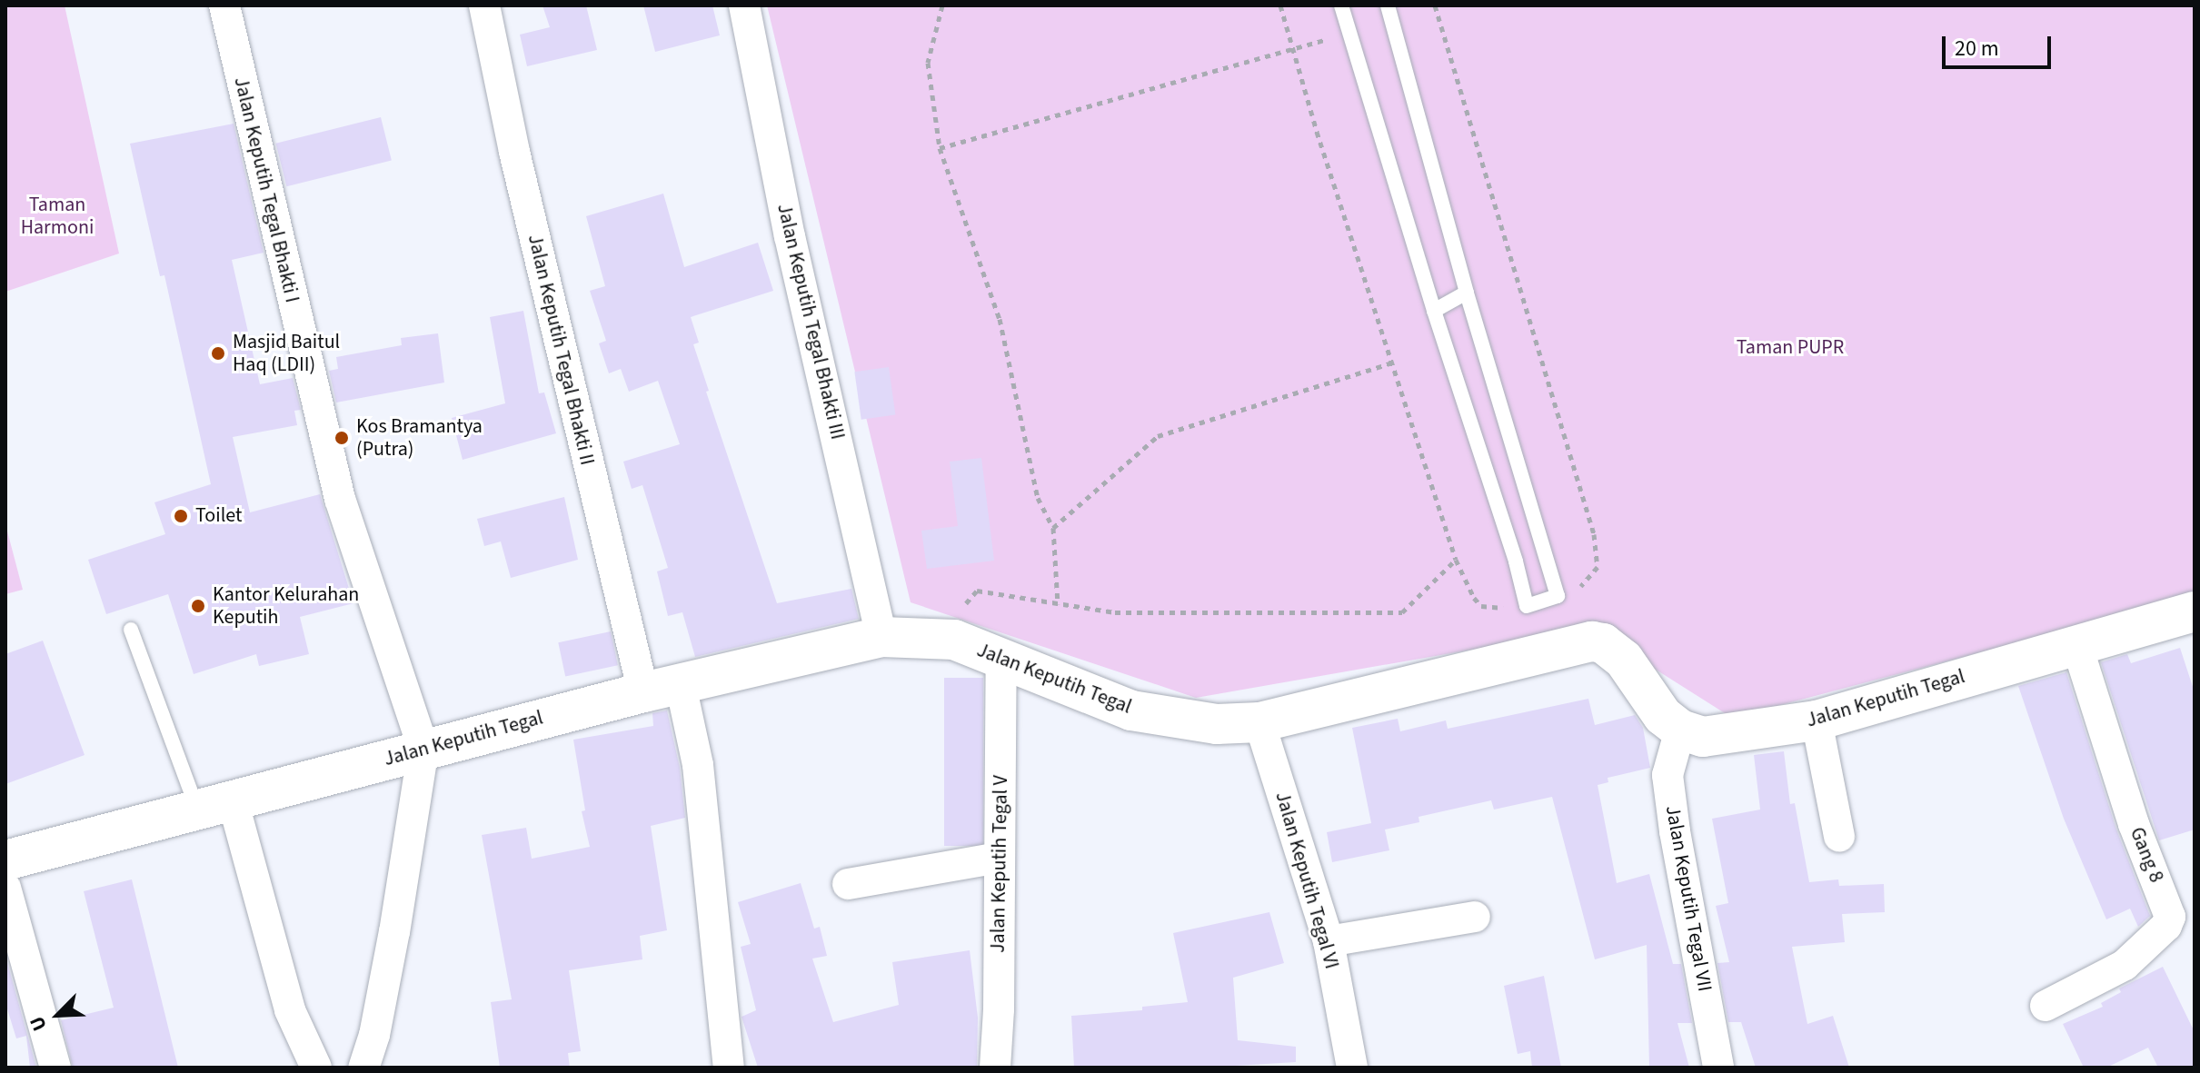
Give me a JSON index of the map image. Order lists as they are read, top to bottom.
{
  "streets": {
    "main road": ["Jalan Keputih Tegal"],
    "street": [
      "Jalan Keputih Tegal Bhakti I",
      "Jalan Keputih Tegal Bhakti III",
      "Jalan Keputih Tegal Bhakti II",
      "Gang 8",
      "Jalan Keputih Tegal V",
      "Jalan Keputih Tegal VI",
      "Jalan Keputih Tegal VII"
    ]
  },
  "crossings": [
    ["Jalan Keputih Tegal Bhakti I", "Jalan Keputih Tegal"],
    ["Jalan Keputih Tegal Bhakti III", "Jalan Keputih Tegal"],
    ["Jalan Keputih Tegal Bhakti II", "Jalan Keputih Tegal"],
    ["Jalan Keputih Tegal", "Gang 8"],
    ["Jalan Keputih Tegal", "Jalan Keputih Tegal V"],
    ["Jalan Keputih Tegal", "Jalan Keputih Tegal VI"],
    ["Jalan Keputih Tegal", "Jalan Keputih Tegal VII"]
  ],
  "parks": ["Taman Harmoni", "Taman PUPR"],
  "places": [
    "Masjid Baitul Haq (LDII)",
    "Kos Bramantya (Putra)",
    "Toilet",
    "Kantor Kelurahan Keputih"
  ],
  "scale_bar": "20 m",
  "north": "bottom left"
}
